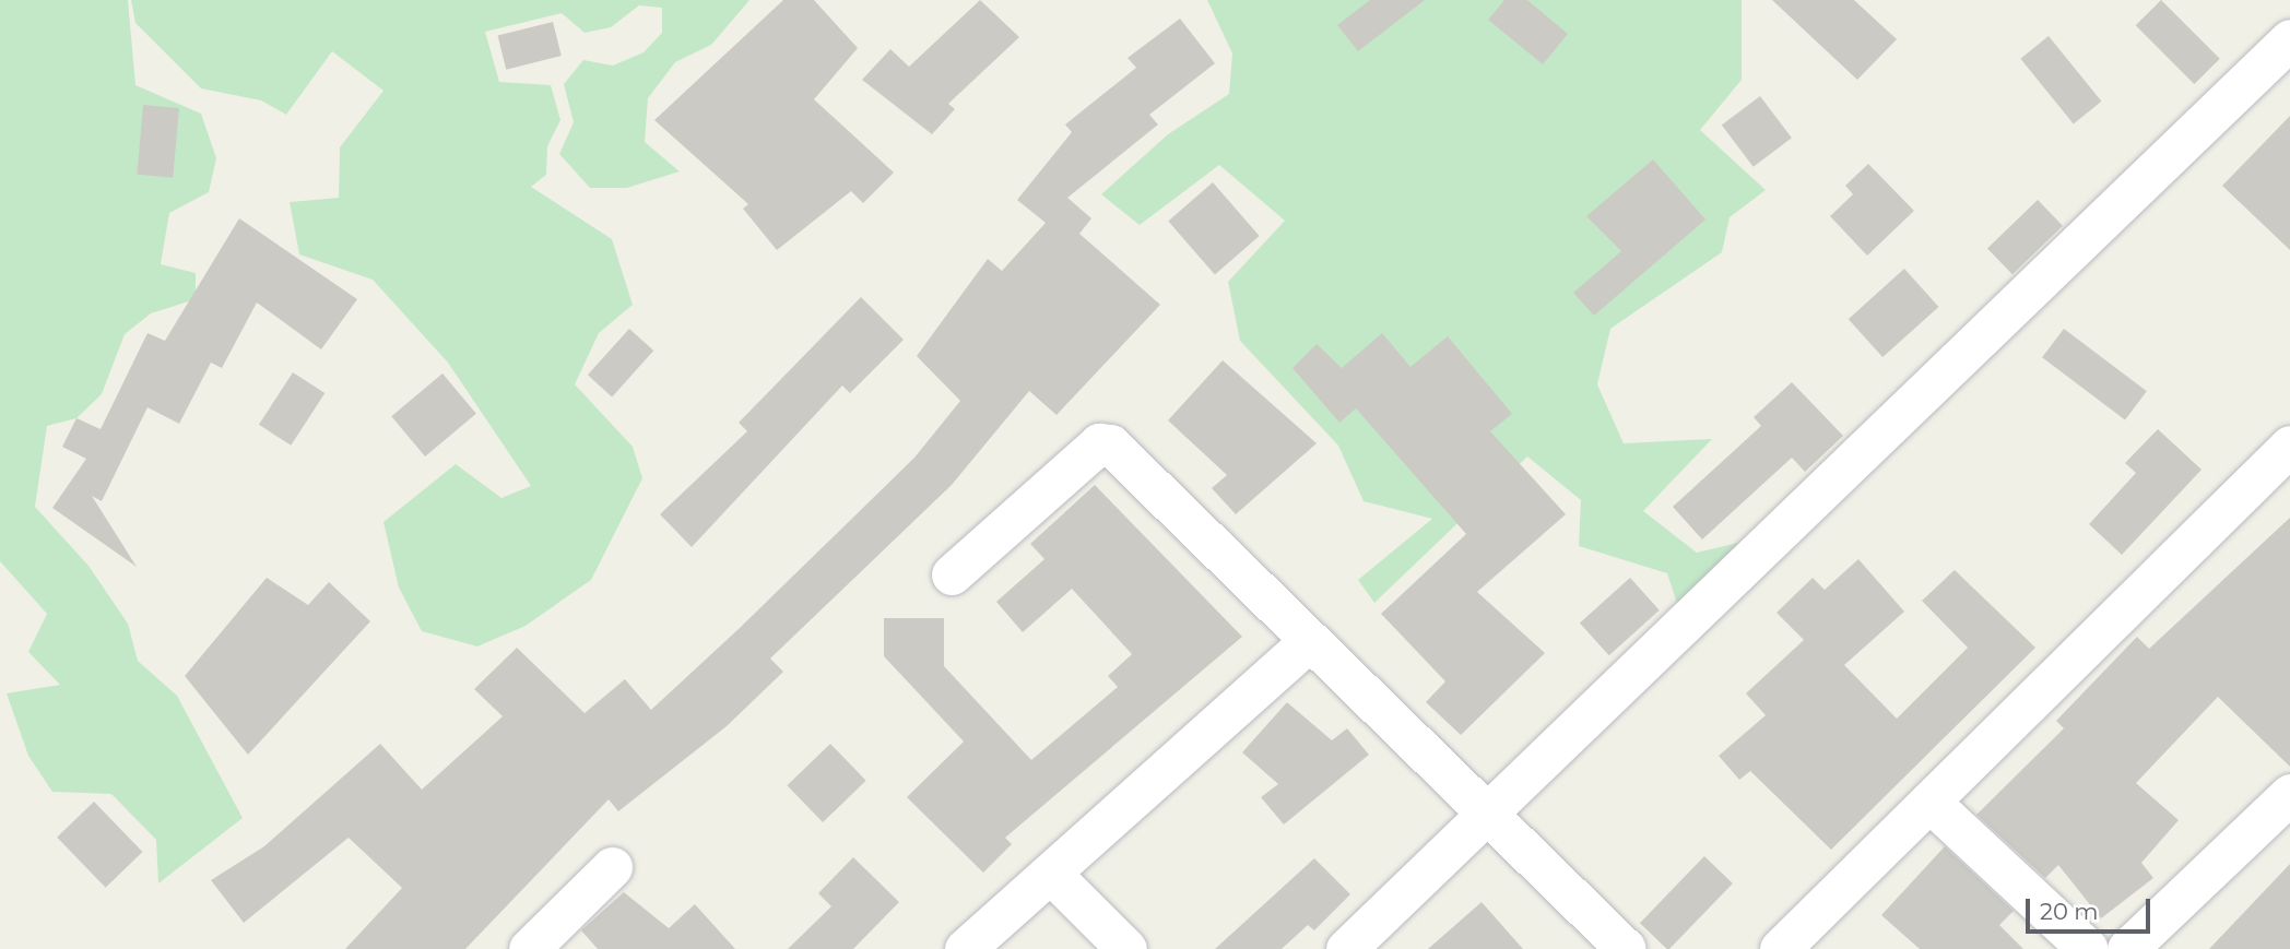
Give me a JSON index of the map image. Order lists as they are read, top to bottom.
{
  "scale_bar": "20 m"
}
